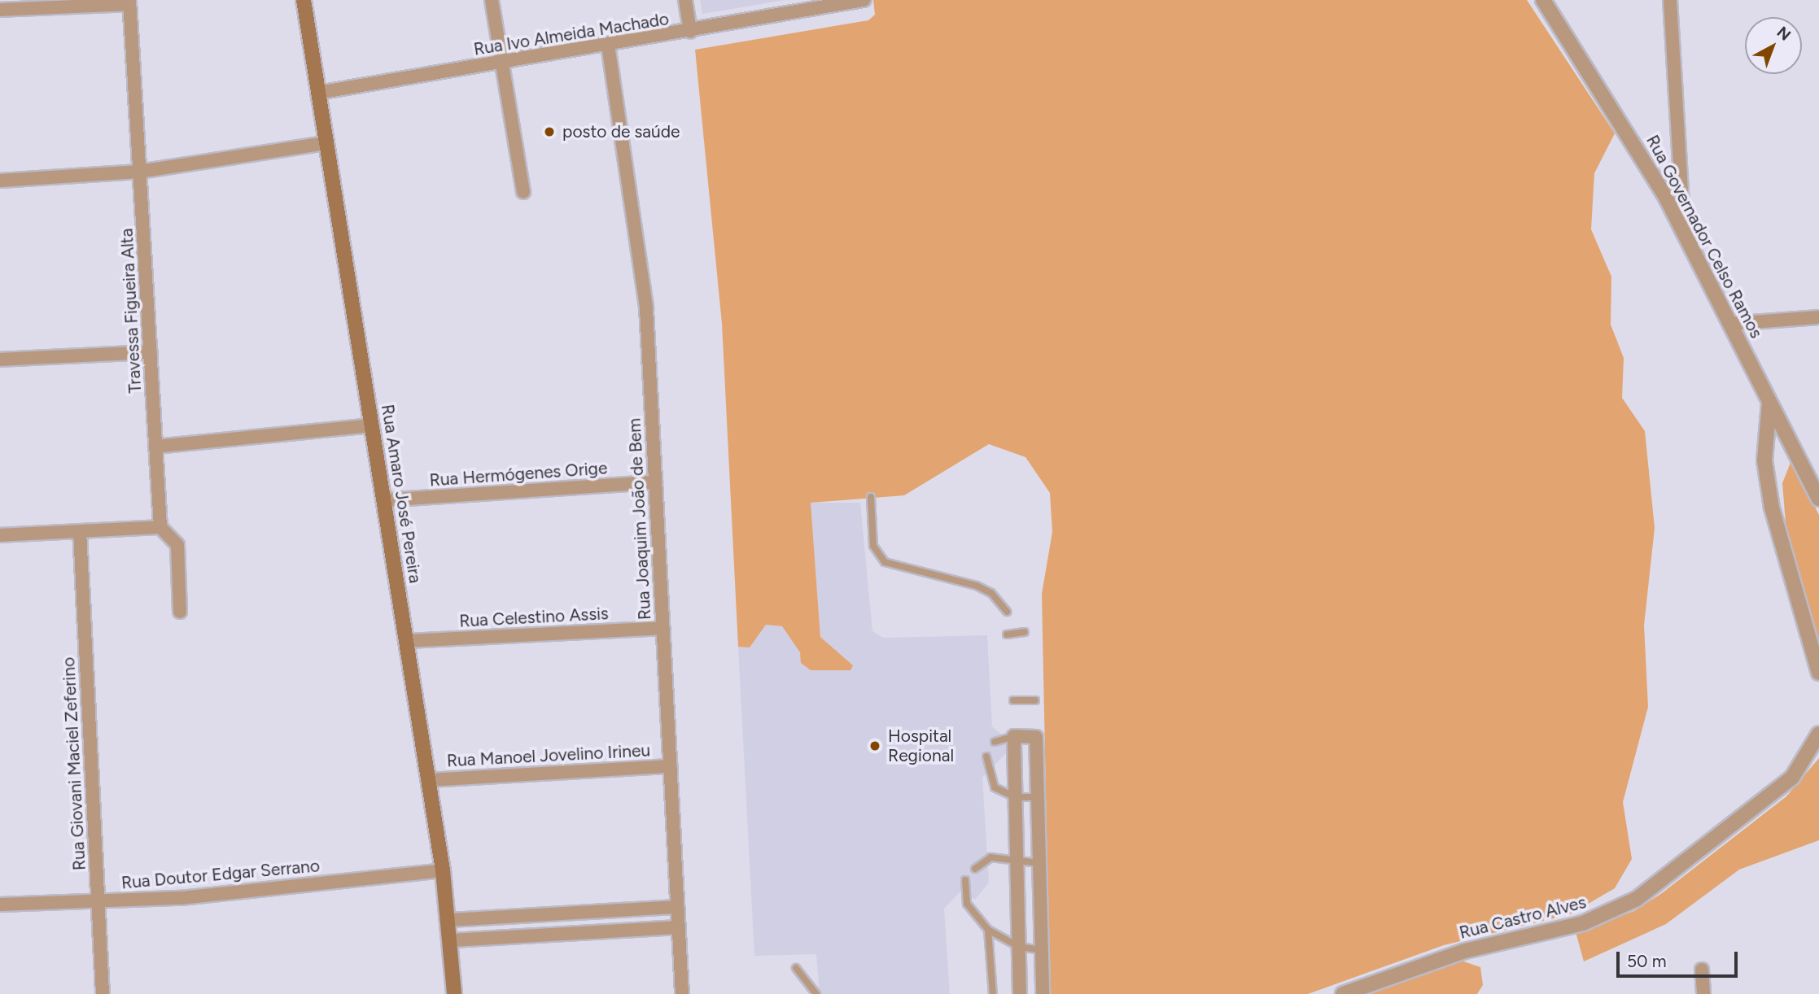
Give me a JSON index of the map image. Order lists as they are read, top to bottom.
{
  "streets": {
    "main road": ["Rua Amaro José Pereira"],
    "street": [
      "Rua Ivo Almeida Machado",
      "Rua Governador Celso Ramos",
      "Travessa Figueira Alta",
      "Rua Hermógenes Orige",
      "Rua Joaquim João de Bem",
      "Rua Celestino Assis",
      "Rua Manoel Jovelino Irineu",
      "Rua Giovani Maciel Zeferino",
      "Rua Doutor Edgar Serrano",
      "Rua Castro Alves"
    ]
  },
  "crossings": [
    ["Rua Ivo Almeida Machado", "Rua Amaro José Pereira"],
    ["Rua Ivo Almeida Machado", "Rua Joaquim João de Bem"],
    ["Rua Hermógenes Orige", "Rua Amaro José Pereira"],
    ["Rua Hermógenes Orige", "Rua Joaquim João de Bem"],
    ["Rua Amaro José Pereira", "Rua Celestino Assis"],
    ["Rua Amaro José Pereira", "Rua Manoel Jovelino Irineu"],
    ["Rua Amaro José Pereira", "Rua Doutor Edgar Serrano"],
    ["Rua Joaquim João de Bem", "Rua Celestino Assis"],
    ["Rua Joaquim João de Bem", "Rua Manoel Jovelino Irineu"],
    ["Rua Giovani Maciel Zeferino", "Rua Doutor Edgar Serrano"]
  ],
  "places": ["posto de saúde", "Hospital Regional"],
  "scale_bar": "50 m",
  "north": "top right"
}
